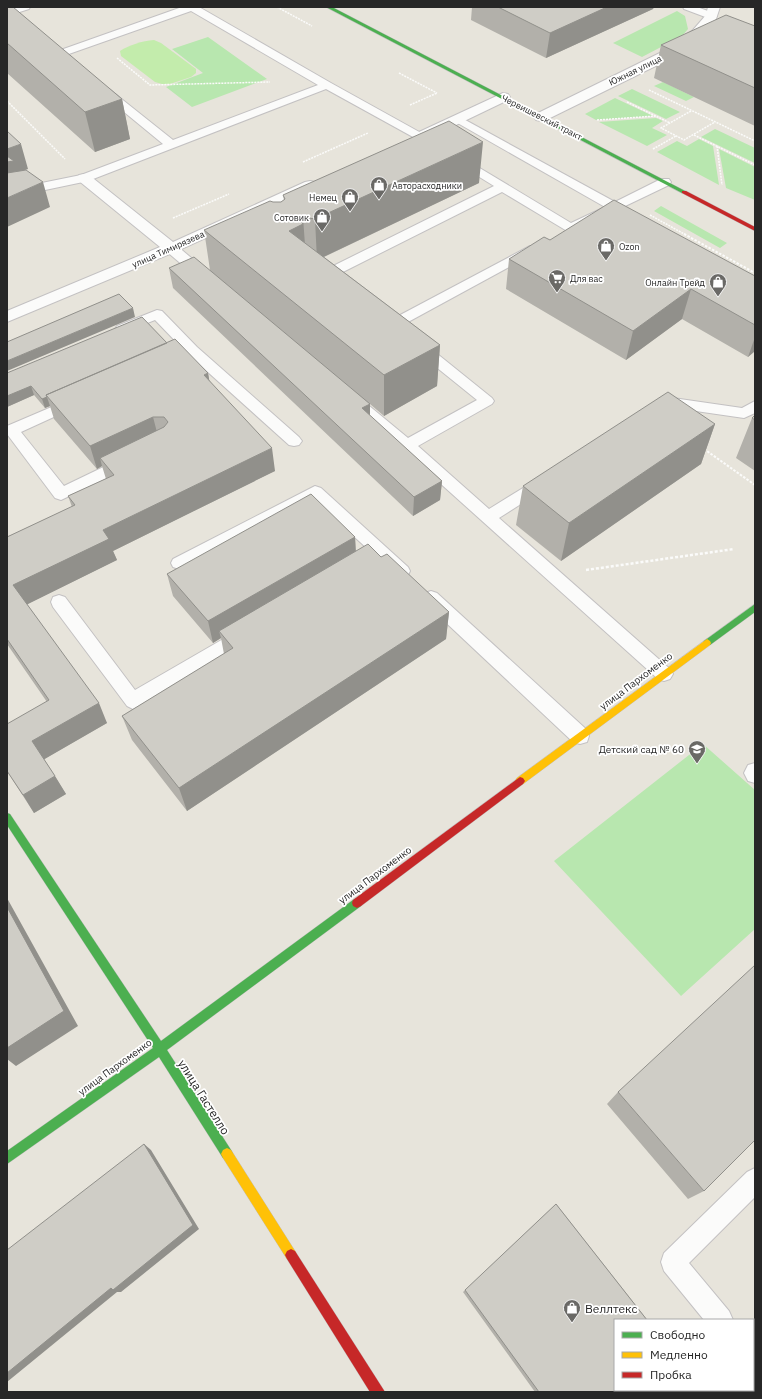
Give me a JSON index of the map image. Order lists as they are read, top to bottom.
{
  "streets": {
    "street": [
      "Южная улица",
      "Червишевский тракт",
      "улица Тимирязева",
      "улица Пархоменко",
      "улица Гастелло"
    ]
  },
  "crossings": [
    ["Южная улица", "Червишевский тракт"],
    ["улица Пархоменко", "улица Гастелло"]
  ],
  "places": {
    "shop": [
      "Авторасходники",
      "Немец",
      "Сотовик",
      "Ozon",
      "Онлайн Трейд",
      "Веллтекс"
    ],
    "supermarket": ["Для вас"],
    "school or university": ["Детский сад № 60"]
  },
  "legend": ["Свободно", "Медленно", "Пробка"]
}
